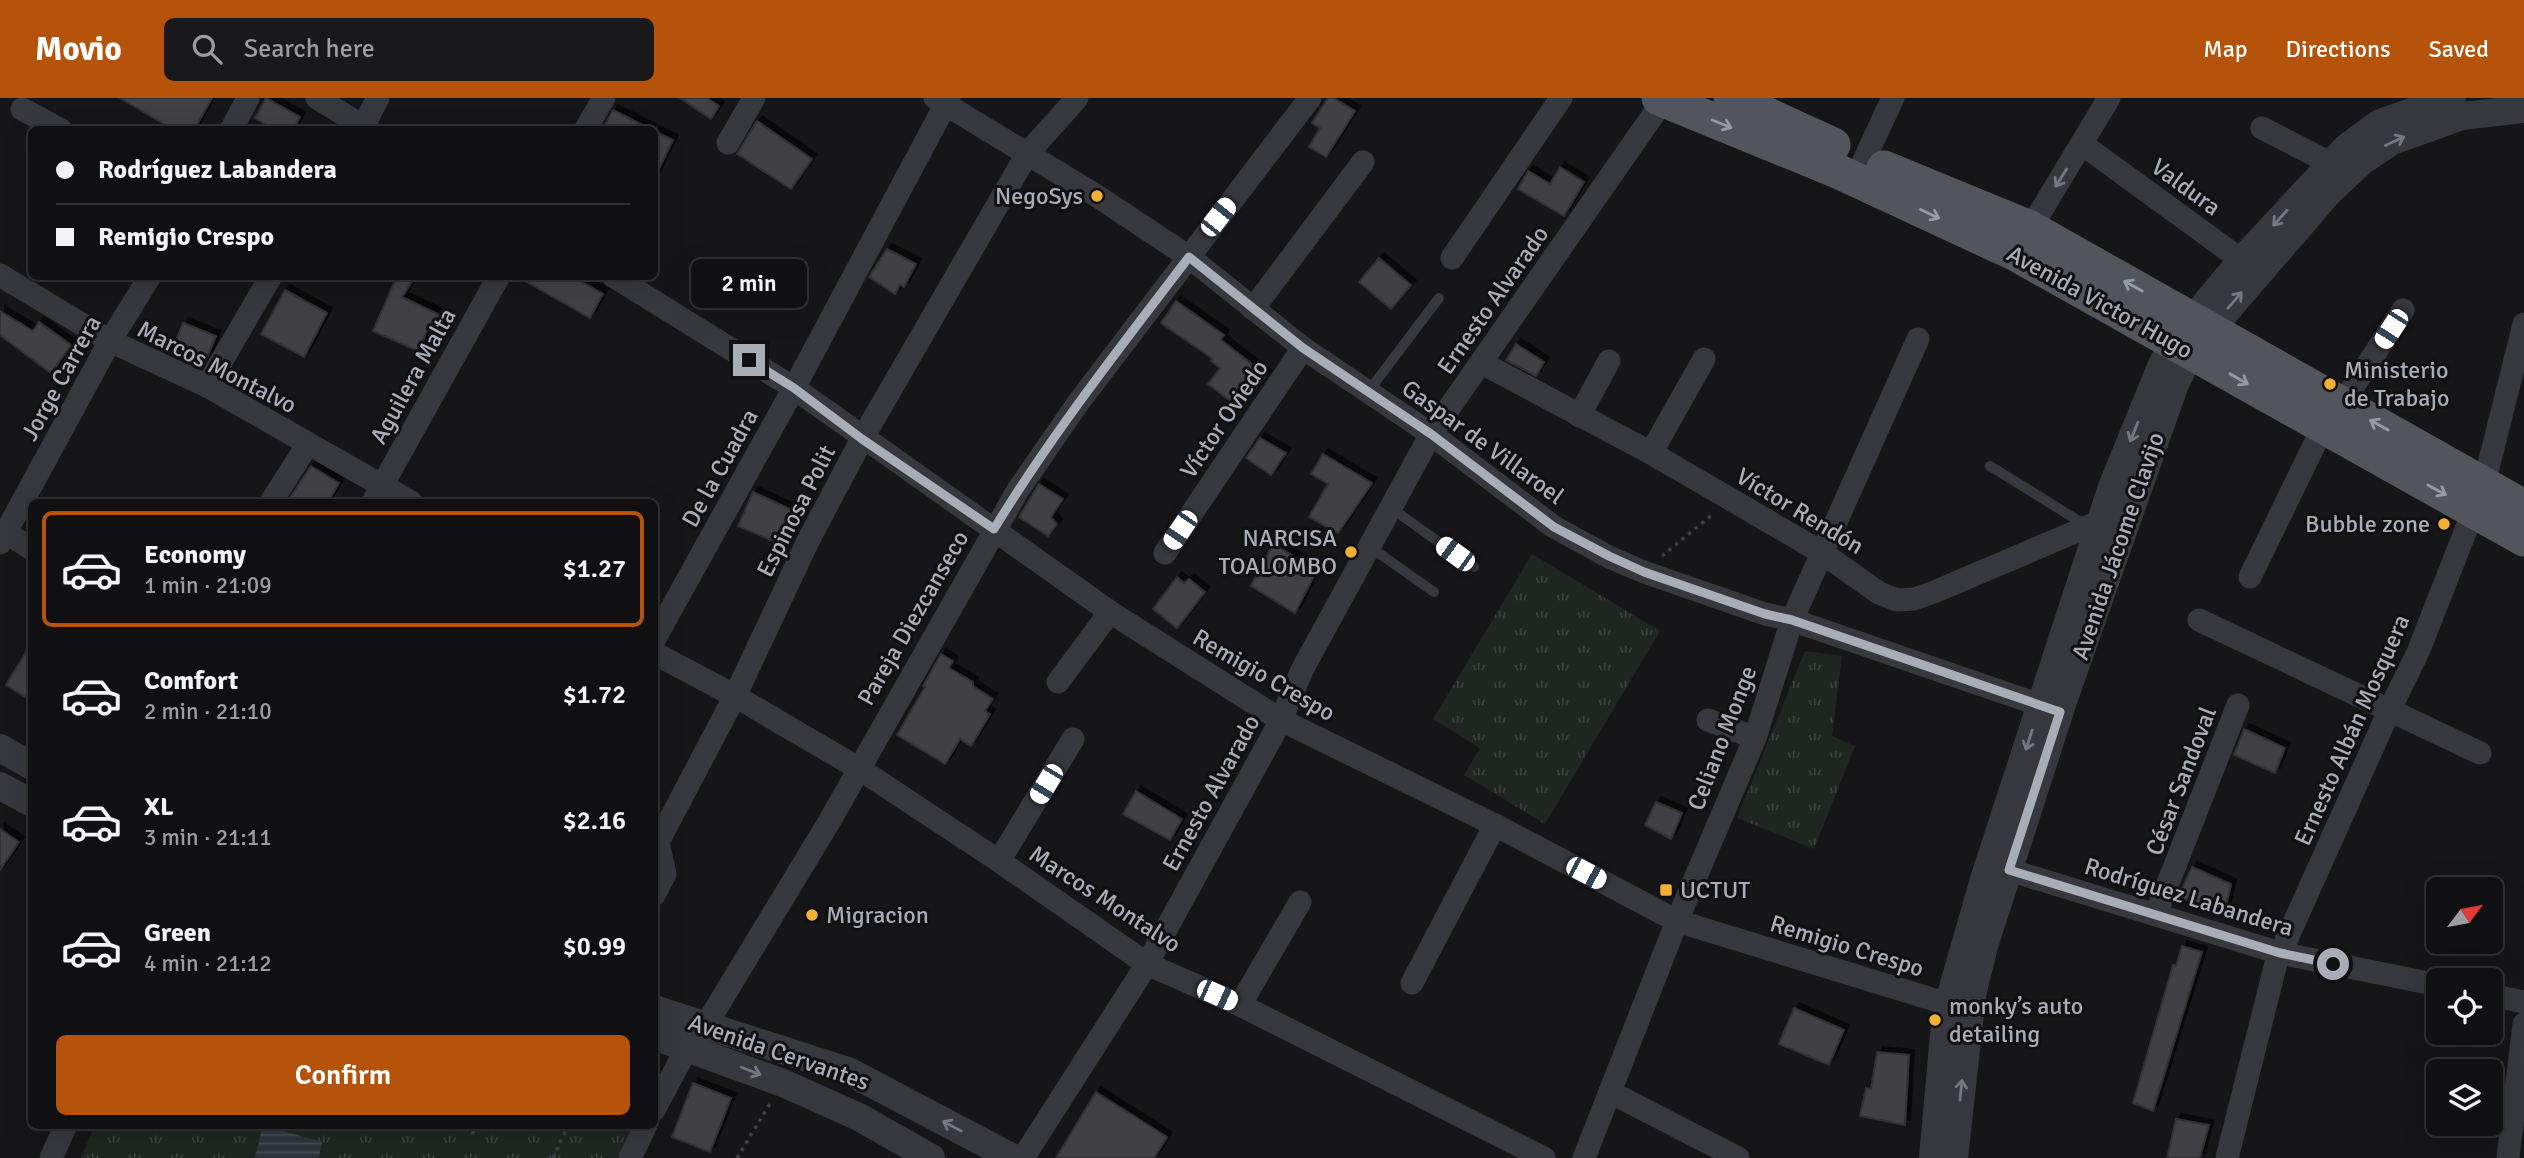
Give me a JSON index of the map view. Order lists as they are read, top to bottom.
{
  "streets": {
    "main road": ["Avenida Victor Hugo"],
    "street": [
      "Valdura",
      "Ernesto Alvarado",
      "Marcos Montalvo",
      "Aguilera Malta",
      "Jorge Carrera",
      "Víctor Oviedo",
      "Gaspar de Villaroel",
      "De la Cuadra",
      "Espinosa Polit",
      "Víctor Rendón",
      "Avenida Jácome Clavijo",
      "Pareja Diezcanseco",
      "Remigio Crespo",
      "Ernesto Albán Mosquera",
      "Celiano Monge",
      "César Sandoval",
      "Rodríguez Labandera",
      "Avenida Cervantes"
    ]
  },
  "crossings": [
    ["Valdura", "Avenida Jácome Clavijo"],
    ["Ernesto Alvarado", "Avenida Victor Hugo"],
    ["Ernesto Alvarado", "Marcos Montalvo"],
    ["Ernesto Alvarado", "Gaspar de Villaroel"],
    ["Ernesto Alvarado", "Víctor Rendón"],
    ["Ernesto Alvarado", "Remigio Crespo"],
    ["Avenida Victor Hugo", "Avenida Jácome Clavijo"],
    ["Avenida Victor Hugo", "Ernesto Albán Mosquera"],
    ["Marcos Montalvo", "Aguilera Malta"],
    ["Marcos Montalvo", "Jorge Carrera"],
    ["Marcos Montalvo", "Espinosa Polit"],
    ["Marcos Montalvo", "Pareja Diezcanseco"],
    ["Víctor Oviedo", "Gaspar de Villaroel"],
    ["Gaspar de Villaroel", "De la Cuadra"],
    ["Gaspar de Villaroel", "Espinosa Polit"],
    ["Gaspar de Villaroel", "Avenida Jácome Clavijo"],
    ["Gaspar de Villaroel", "Pareja Diezcanseco"],
    ["Gaspar de Villaroel", "Celiano Monge"],
    ["De la Cuadra", "Remigio Crespo"],
    ["Espinosa Polit", "Remigio Crespo"],
    ["Víctor Rendón", "Avenida Jácome Clavijo"],
    ["Víctor Rendón", "Celiano Monge"],
    ["Avenida Jácome Clavijo", "Remigio Crespo"],
    ["Avenida Jácome Clavijo", "Rodríguez Labandera"],
    ["Pareja Diezcanseco", "Remigio Crespo"],
    ["Pareja Diezcanseco", "Avenida Cervantes"],
    ["Remigio Crespo", "Celiano Monge"],
    ["Ernesto Albán Mosquera", "Rodríguez Labandera"],
    ["César Sandoval", "Rodríguez Labandera"]
  ],
  "places": {
    "other": [
      "NegoSys",
      "Ministerio de Trabajo",
      "Bubble zone",
      "NARCISA TOALOMBO",
      "Migracion",
      "monky’s auto detailing"
    ],
    "transit": ["UCTUT"]
  },
  "north": "top right",
  "page": {
    "header": "Movio",
    "search": "Search here",
    "nav": ["Map", "Directions", "Saved"],
    "banner": ["Rodríguez Labandera", "Remigio Crespo"],
    "bubble": "2 min",
    "list": [
      {
        "name": "Economy",
        "note": "1 min · 21:09",
        "value": "$1.27"
      },
      {
        "name": "Comfort",
        "note": "2 min · 21:10",
        "value": "$1.72"
      },
      {
        "name": "XL",
        "note": "3 min · 21:11",
        "value": "$2.16"
      },
      {
        "name": "Green",
        "note": "4 min · 21:12",
        "value": "$0.99"
      }
    ],
    "buttons": "Confirm"
  }
}
